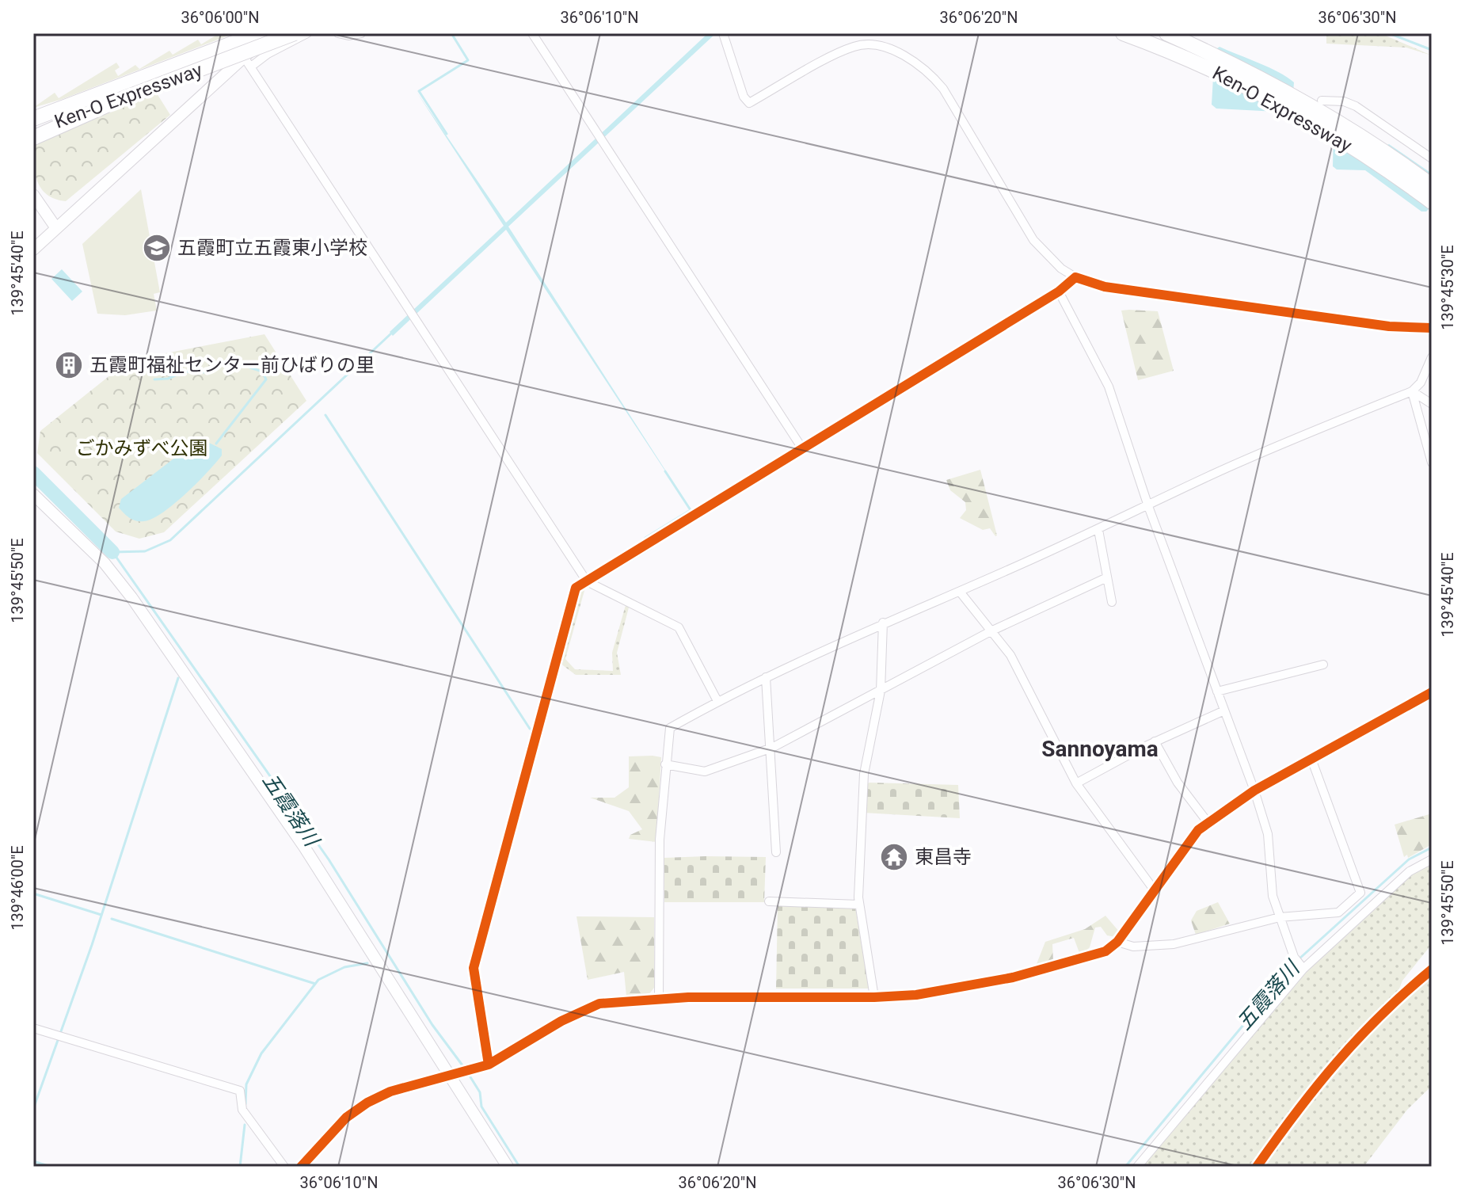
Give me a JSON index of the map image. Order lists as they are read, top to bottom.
{
  "streets": {
    "highway": ["Ken-O Expressway"]
  },
  "districts": ["Sannoyama"],
  "water": ["五霞落川"],
  "parks": ["ごかみずべ公園"],
  "places": {
    "school or university": ["五霞町立五霞東小学校"],
    "building": ["五霞町福祉センター前ひばりの里"],
    "temple": ["東昌寺"]
  },
  "coordinates": [
    "36°06'00\"N",
    "36°06'10\"N",
    "36°06'20\"N",
    "36°06'30\"N",
    "139°45'40\"E",
    "139°45'30\"E",
    "139°45'50\"E",
    "139°46'00\"E"
  ]
}
